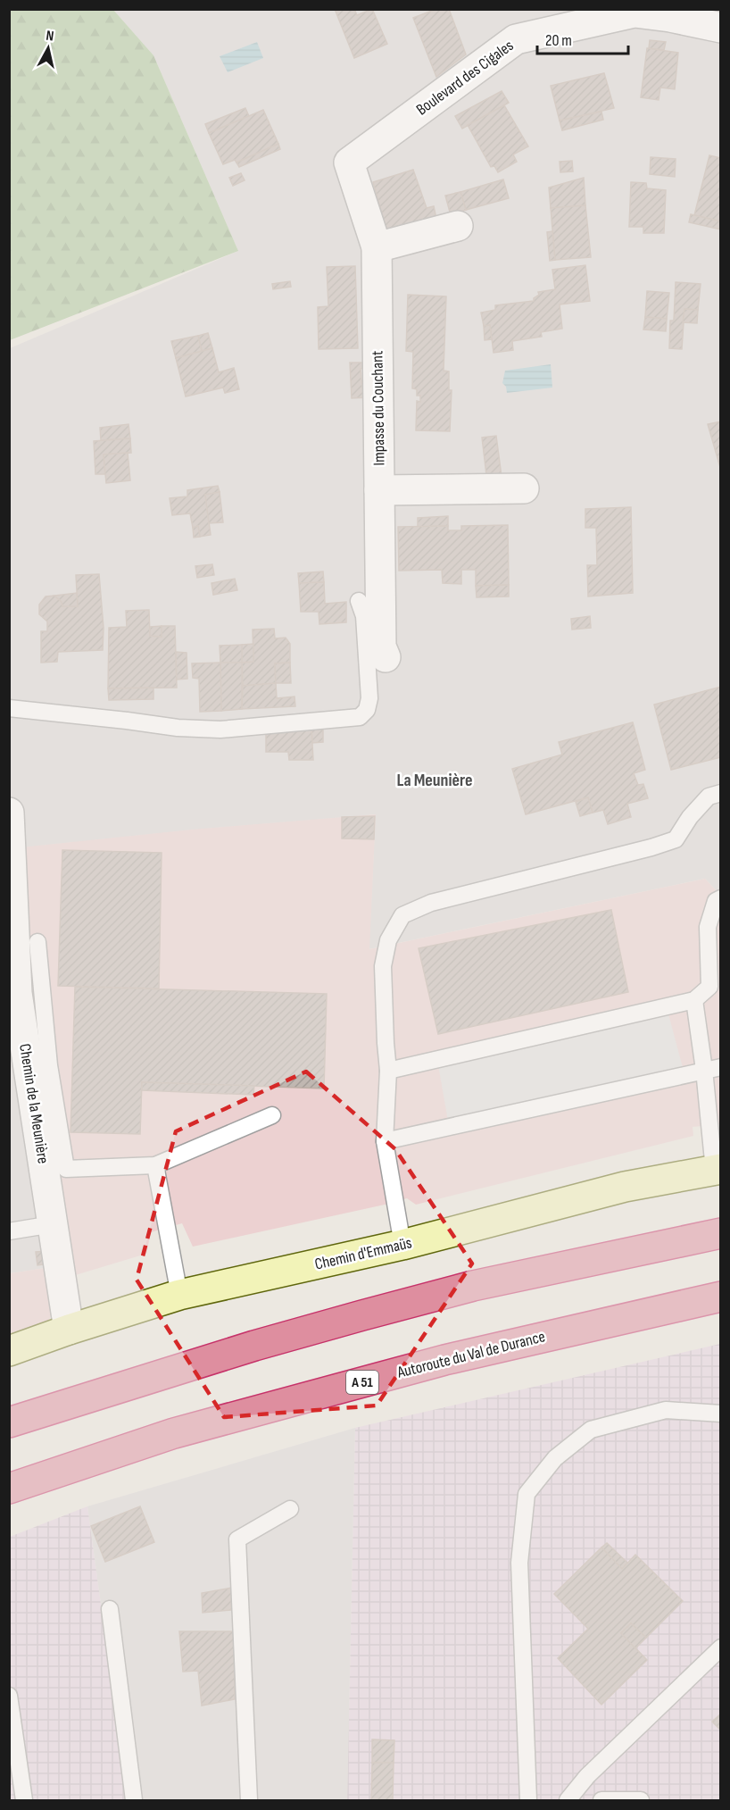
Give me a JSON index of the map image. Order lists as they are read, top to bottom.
{
  "streets": {
    "highway": ["Autoroute du Val de Durance", "A 51"],
    "street": [
      "Boulevard des Cigales",
      "Impasse du Couchant",
      "Chemin de la Meunière",
      "Chemin d'Emmaüs"
    ]
  },
  "crossings": [
    ["Boulevard des Cigales", "Impasse du Couchant"],
    ["Chemin de la Meunière", "Chemin d'Emmaüs"]
  ],
  "districts": ["La Meunière"],
  "scale_bar": "20 m",
  "north": "top"
}
